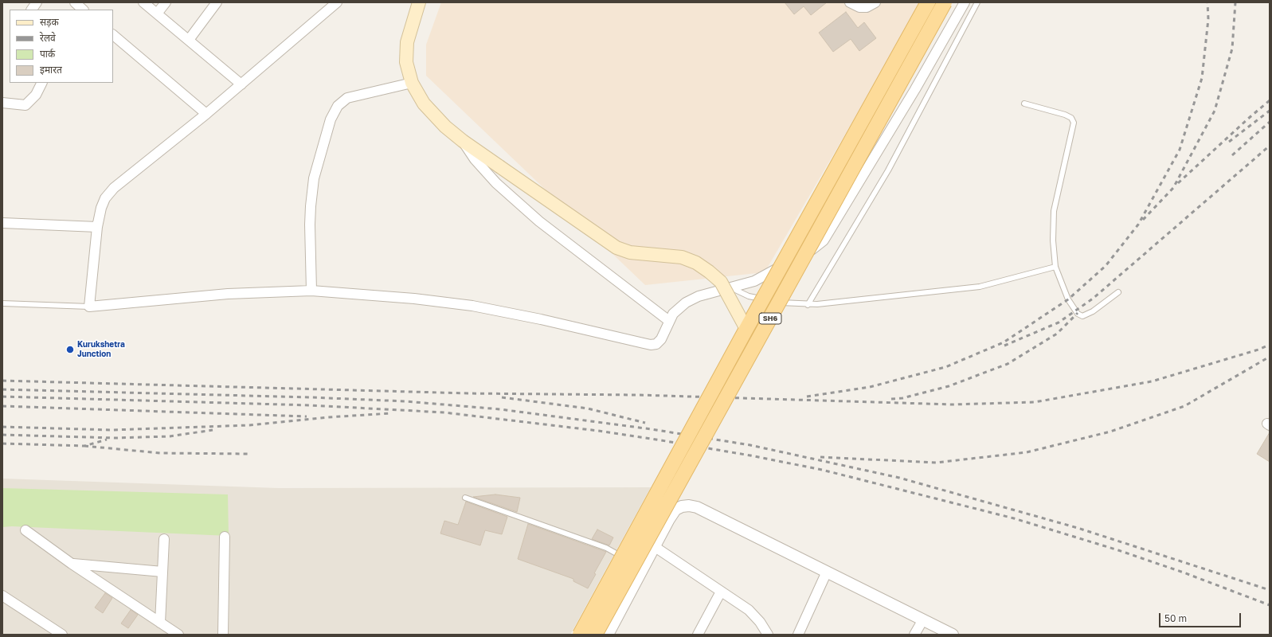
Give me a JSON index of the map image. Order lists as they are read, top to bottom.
{
  "streets": {
    "main road": ["SH6"]
  },
  "places": ["Kurukshetra Junction"],
  "legend": [
    "सड़क",
    "रेलवे",
    "पार्क",
    "इमारत"
  ],
  "scale_bar": "50 m"
}
